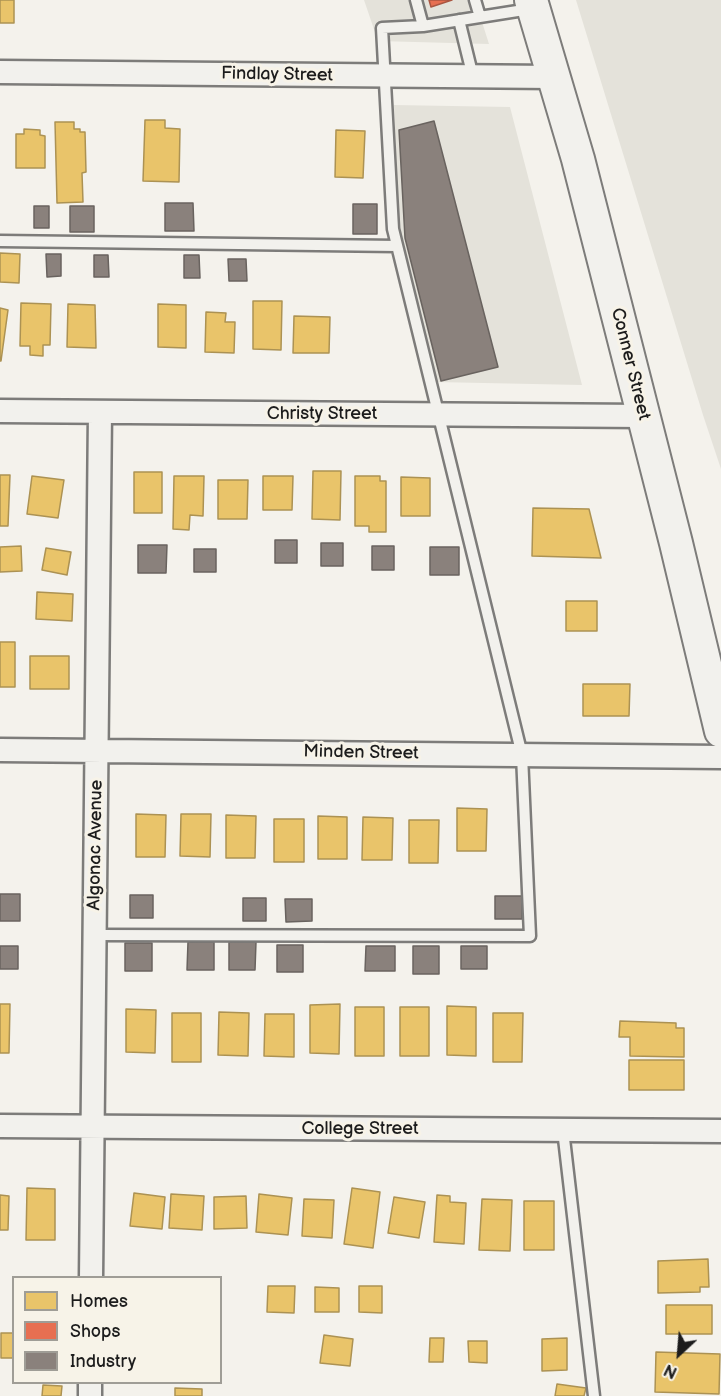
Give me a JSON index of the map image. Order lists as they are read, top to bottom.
{
  "streets": {
    "main road": ["Conner Street"],
    "street": [
      "Findlay Street",
      "Christy Street",
      "Minden Street",
      "Algonac Avenue",
      "College Street"
    ]
  },
  "crossings": [
    ["Findlay Street", "Conner Street"],
    ["Conner Street", "Christy Street"],
    ["Christy Street", "Algonac Avenue"],
    ["Minden Street", "Algonac Avenue"],
    ["Algonac Avenue", "College Street"]
  ],
  "legend": ["Homes", "Shops", "Industry"],
  "north": "bottom left"
}
